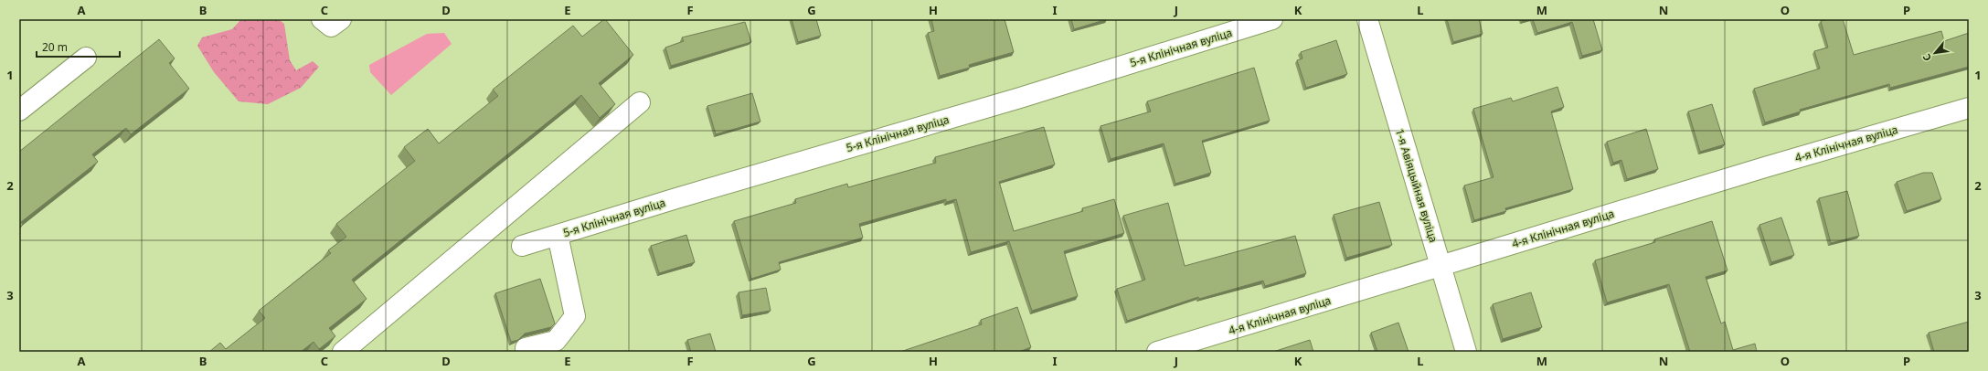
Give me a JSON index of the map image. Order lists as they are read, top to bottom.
{
  "streets": {
    "street": ["5-я Клінічная вуліца", "4-я Клінічная вуліца", "1-я Авіяцыйная вуліца"]
  },
  "crossings": [
    ["4-я Клінічная вуліца", "1-я Авіяцыйная вуліца"]
  ],
  "scale_bar": "20 m",
  "north": "bottom left",
  "grid": {
    "columns": [
      "A",
      "B",
      "C",
      "D",
      "E",
      "F",
      "G",
      "H",
      "I",
      "J",
      "K",
      "L",
      "M",
      "N",
      "O",
      "P"
    ],
    "rows": ["1", "2", "3"]
  }
}
